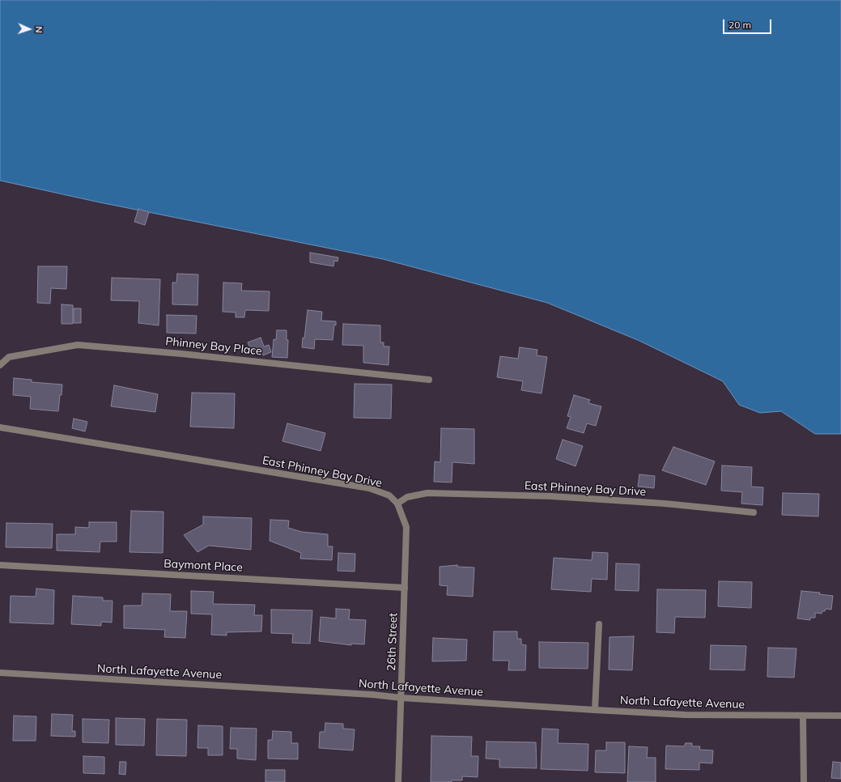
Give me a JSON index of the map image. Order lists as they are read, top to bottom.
{
  "streets": {
    "street": [
      "Phinney Bay Place",
      "East Phinney Bay Drive",
      "Baymont Place",
      "26th Street",
      "North Lafayette Avenue"
    ]
  },
  "crossings": [
    ["East Phinney Bay Drive", "26th Street"],
    ["Baymont Place", "26th Street"],
    ["26th Street", "North Lafayette Avenue"]
  ],
  "scale_bar": "20 m",
  "north": "right"
}
